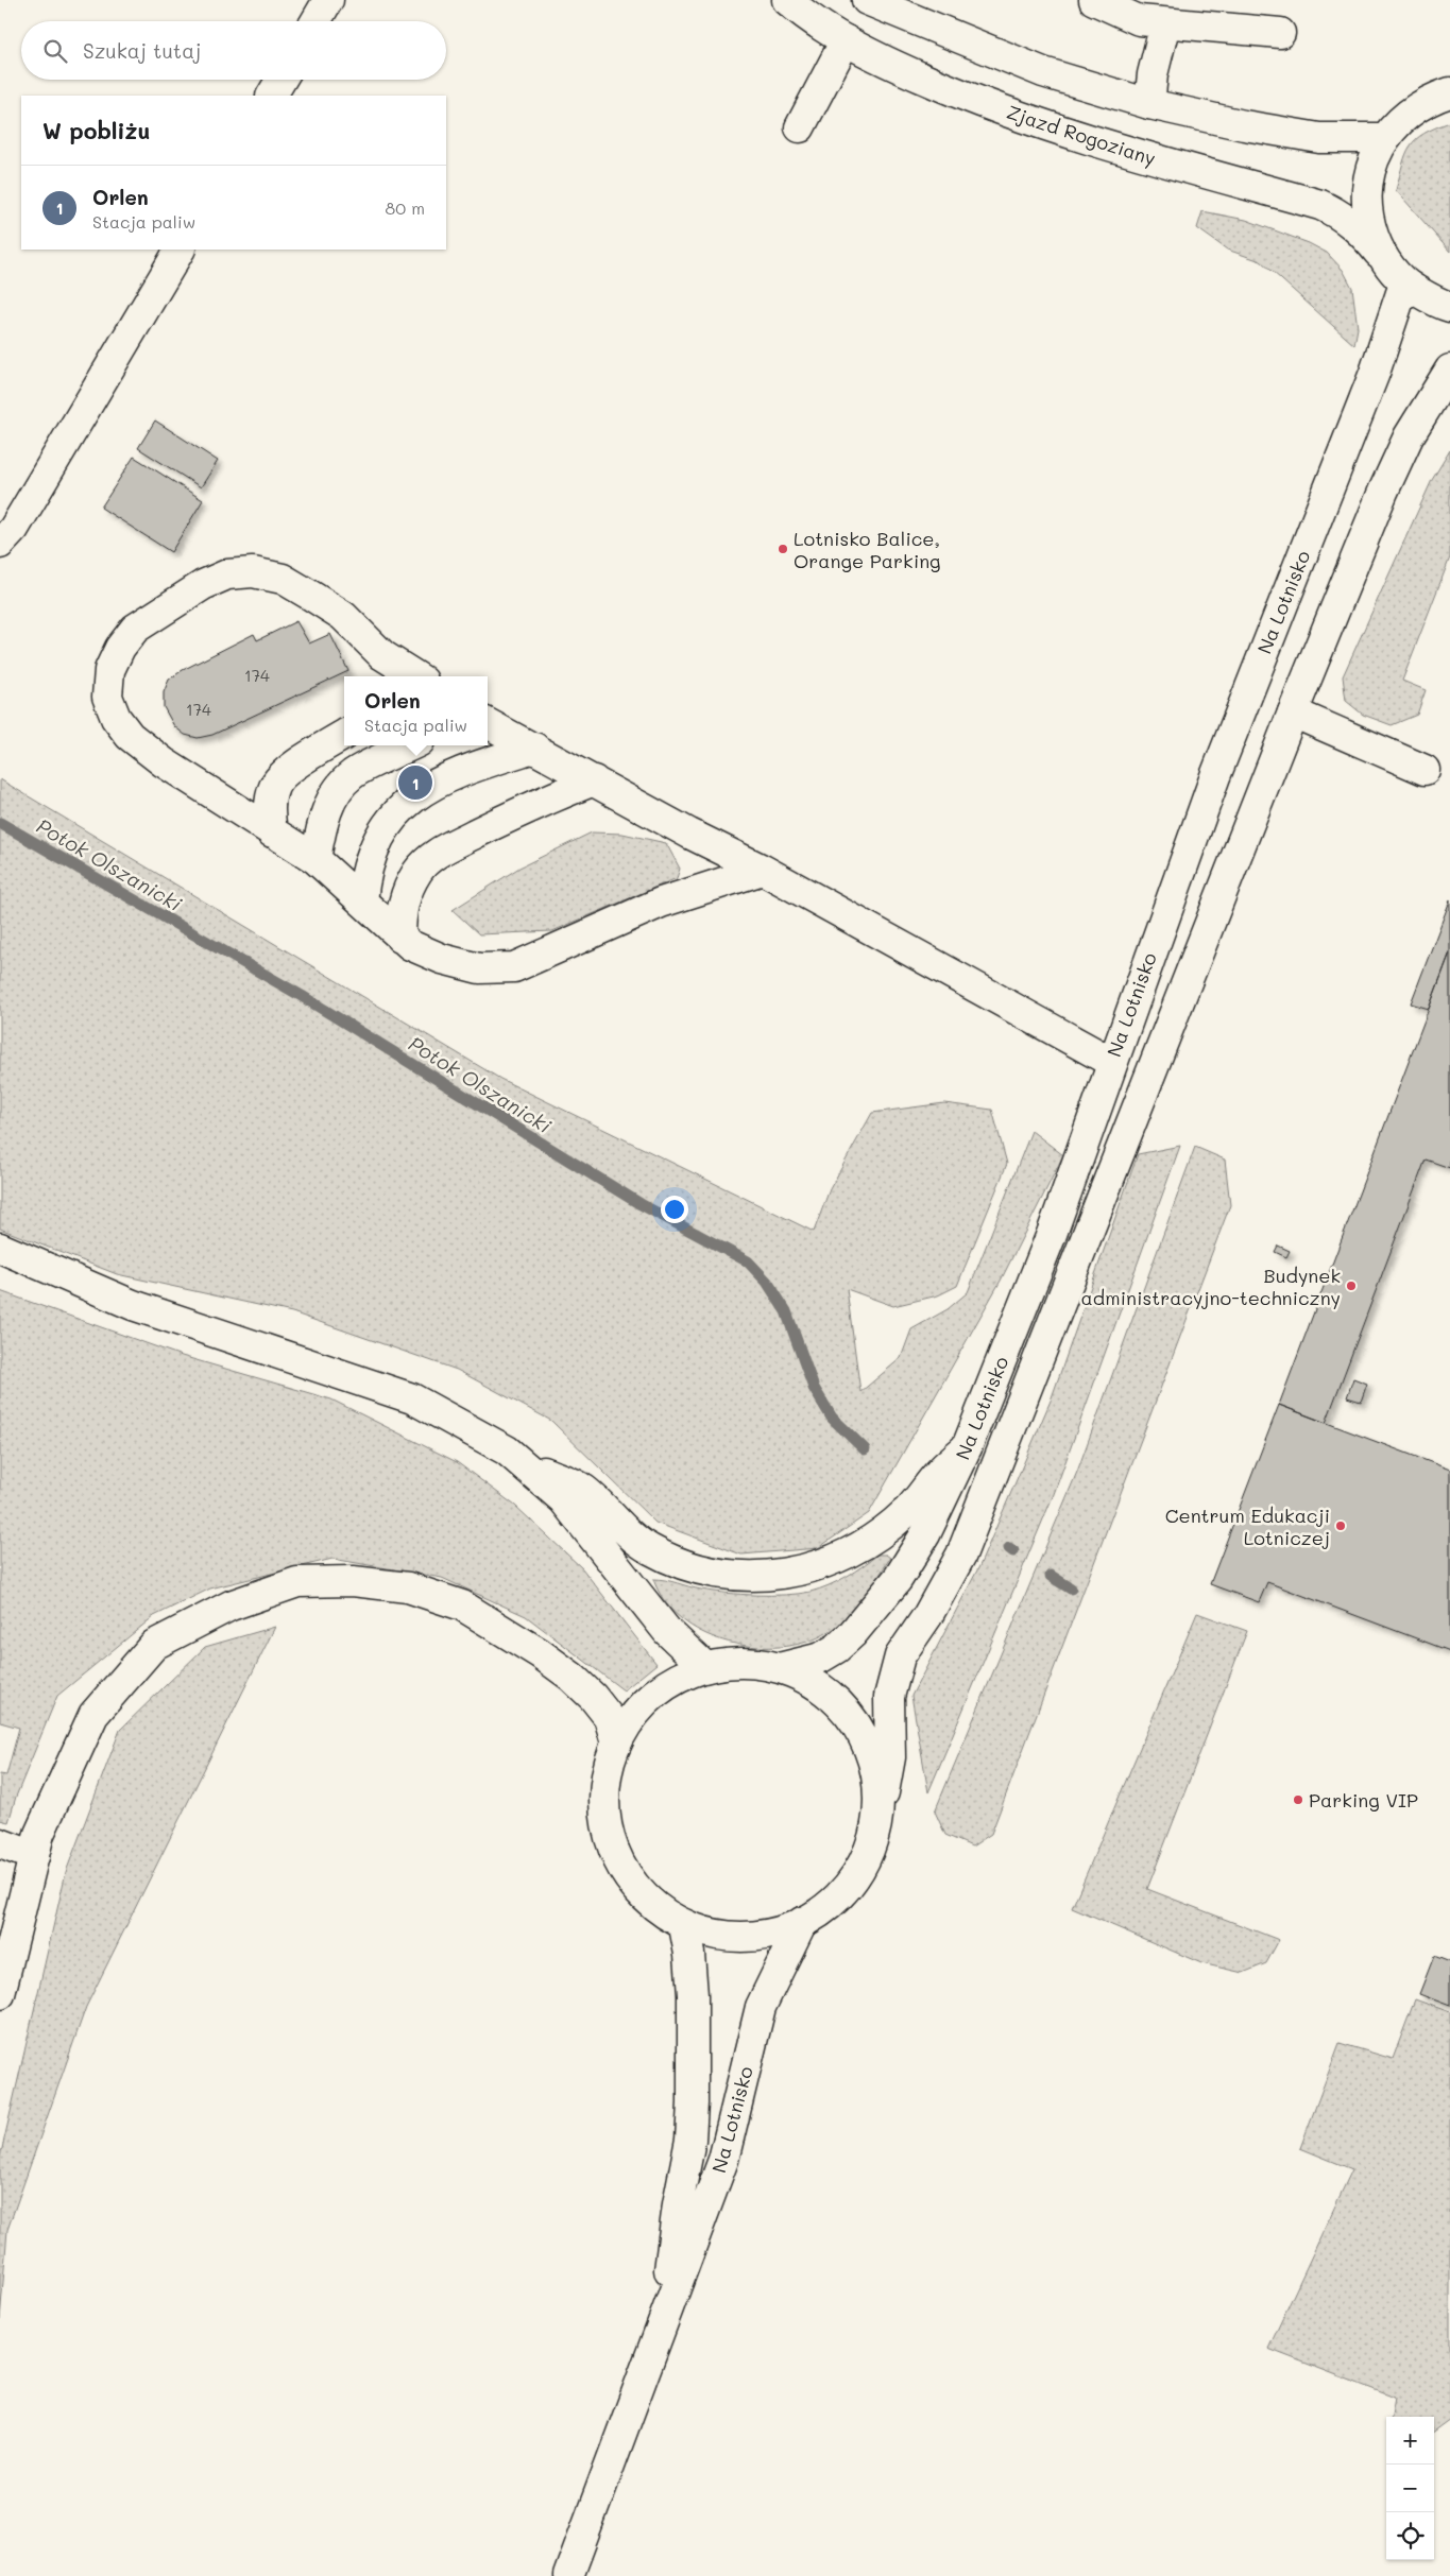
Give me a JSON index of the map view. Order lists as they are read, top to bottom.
{
  "streets": {
    "main road": ["Zjazd Rogoziany", "Na Lotnisko"]
  },
  "crossings": [
    ["Zjazd Rogoziany", "Na Lotnisko"]
  ],
  "water": ["Potok Olszanicki"],
  "places": [
    "Lotnisko Balice, Orange Parking",
    "Budynek administracyjno-techniczny",
    "Centrum Edukacji Lotniczej",
    "Parking VIP"
  ],
  "house_numbers": ["174", "174"],
  "page": {
    "search": "Szukaj tutaj",
    "heading": "W pobliżu",
    "list": [
      {
        "mark": "1",
        "name": "Orlen",
        "note": "Stacja paliw",
        "value": "80 m"
      }
    ],
    "popup": ["Orlen", "Stacja paliw"],
    "pins": "1",
    "map_buttons": ["+", "−"]
  }
}
